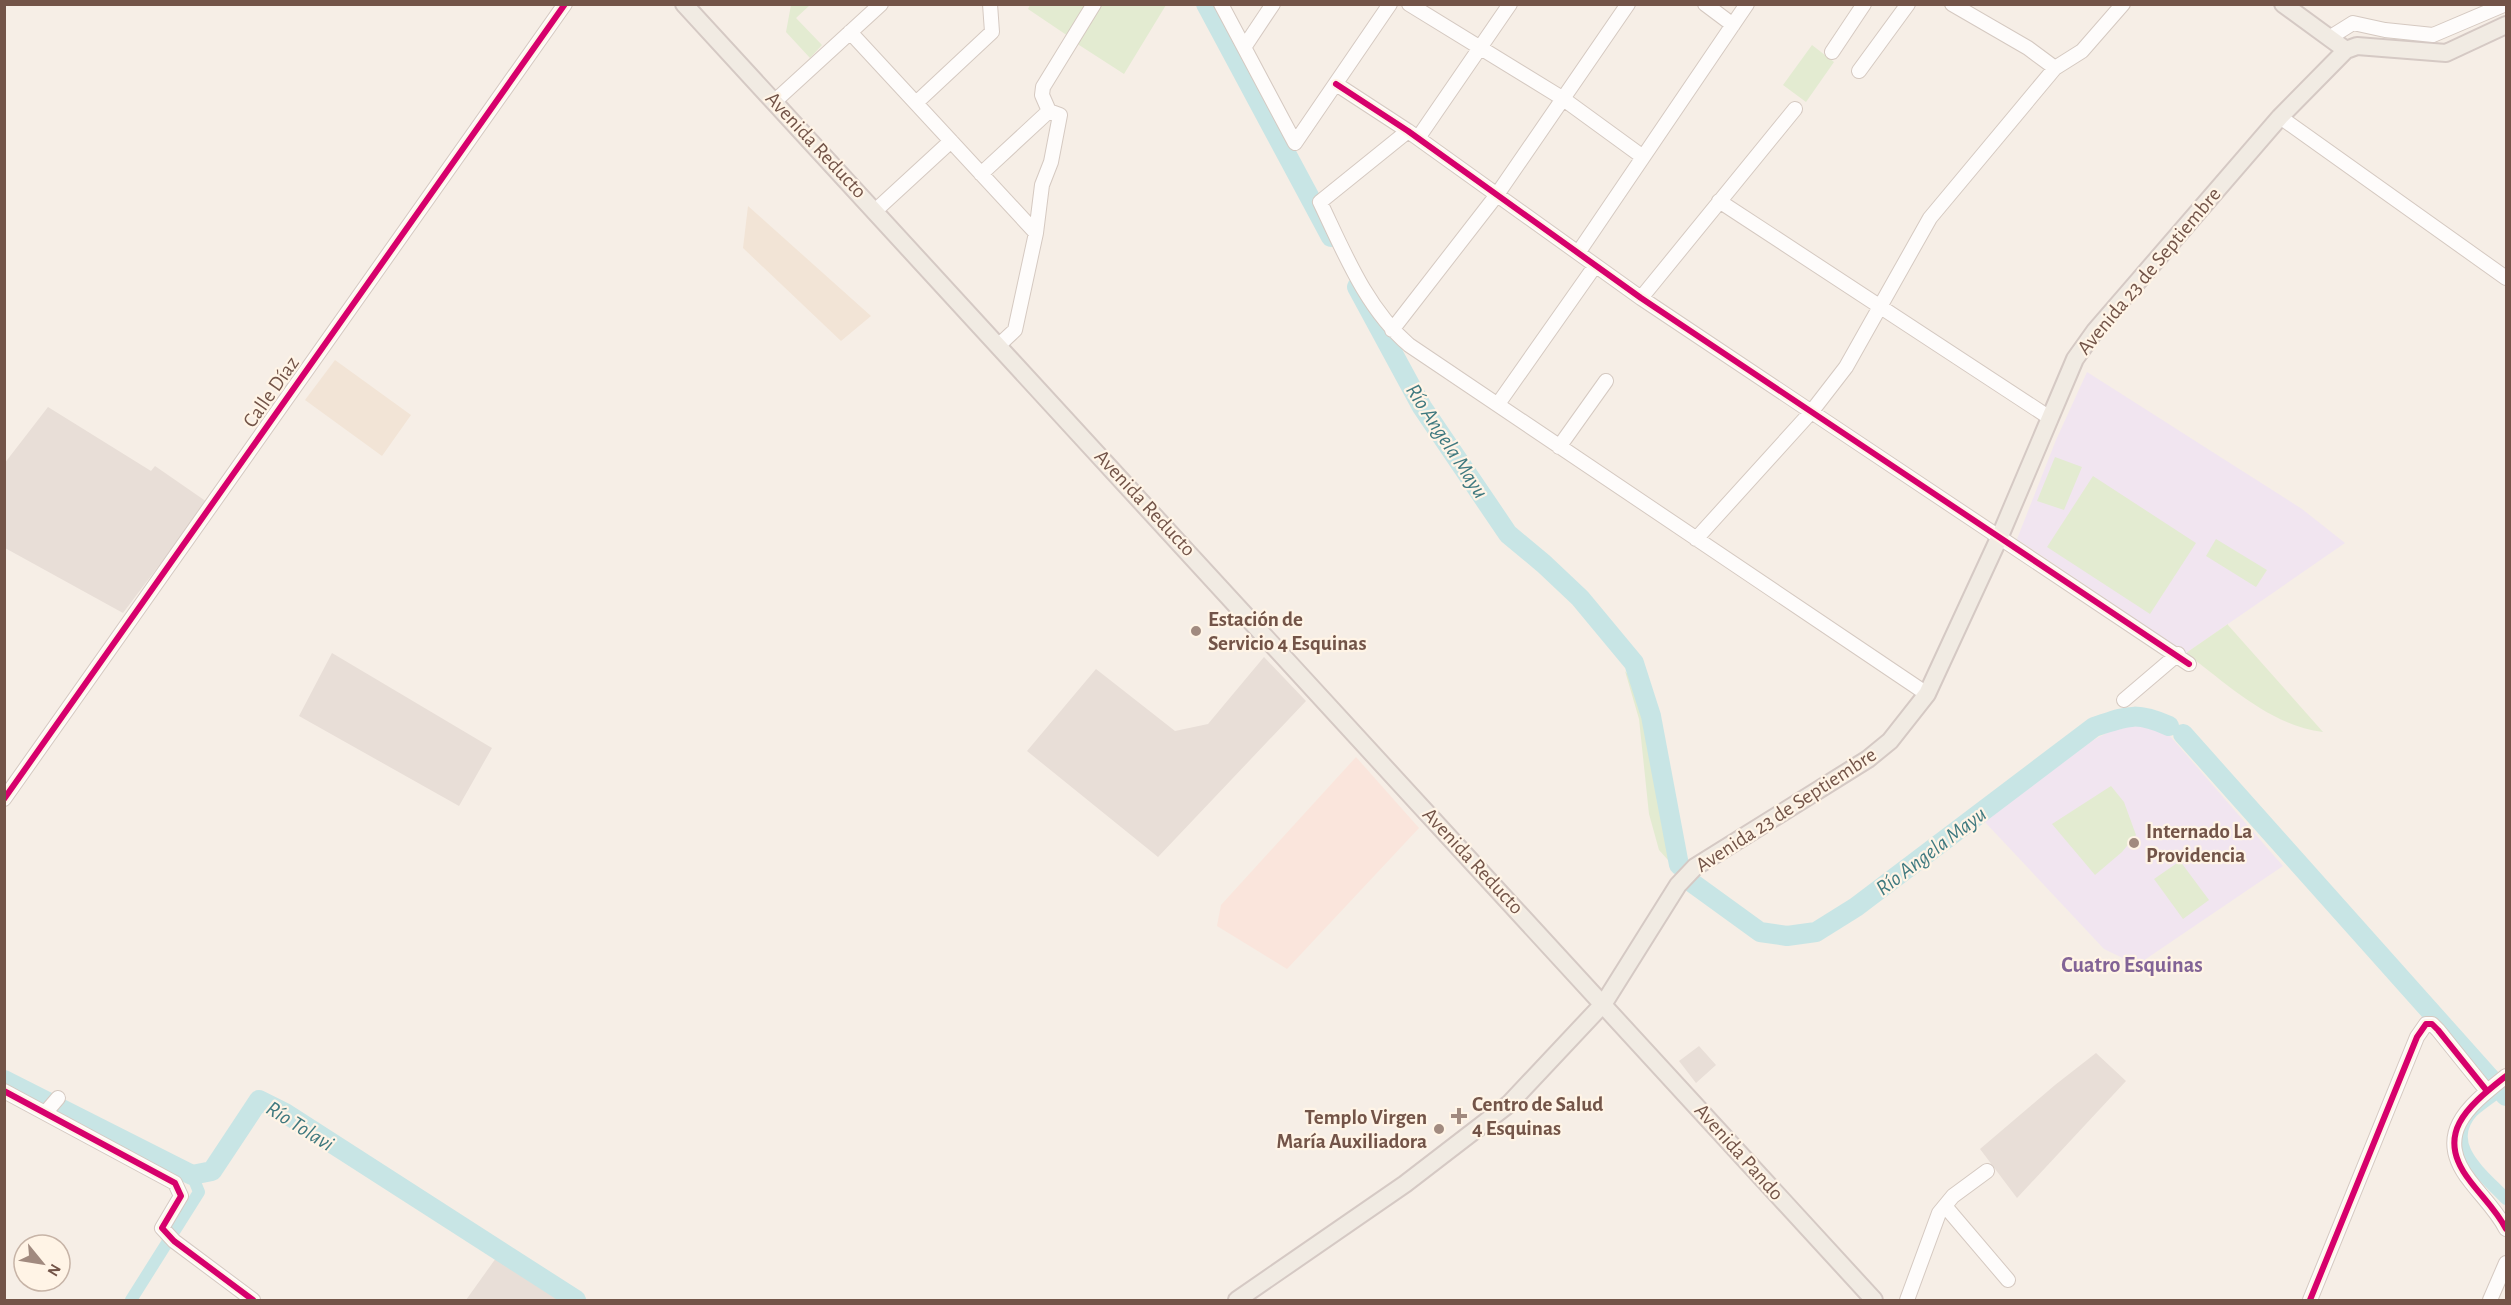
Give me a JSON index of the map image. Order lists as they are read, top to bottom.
{
  "streets": {
    "main road": ["Avenida Reducto", "Avenida 23 de Septiembre", "Avenida Pando"],
    "street": ["Calle Díaz"]
  },
  "crossings": [
    ["Avenida Reducto", "Avenida 23 de Septiembre"],
    ["Avenida Reducto", "Avenida Pando"],
    ["Avenida 23 de Septiembre", "Avenida Pando"]
  ],
  "districts": ["Cuatro Esquinas"],
  "water": ["Río Angela Mayu", "Río Tolavi"],
  "places": {
    "other": ["Estación de Servicio 4 Esquinas", "Internado La Providencia", "Templo Virgen María Auxiliadora"],
    "health": ["Centro de Salud 4 Esquinas"]
  },
  "north": "bottom right"
}
